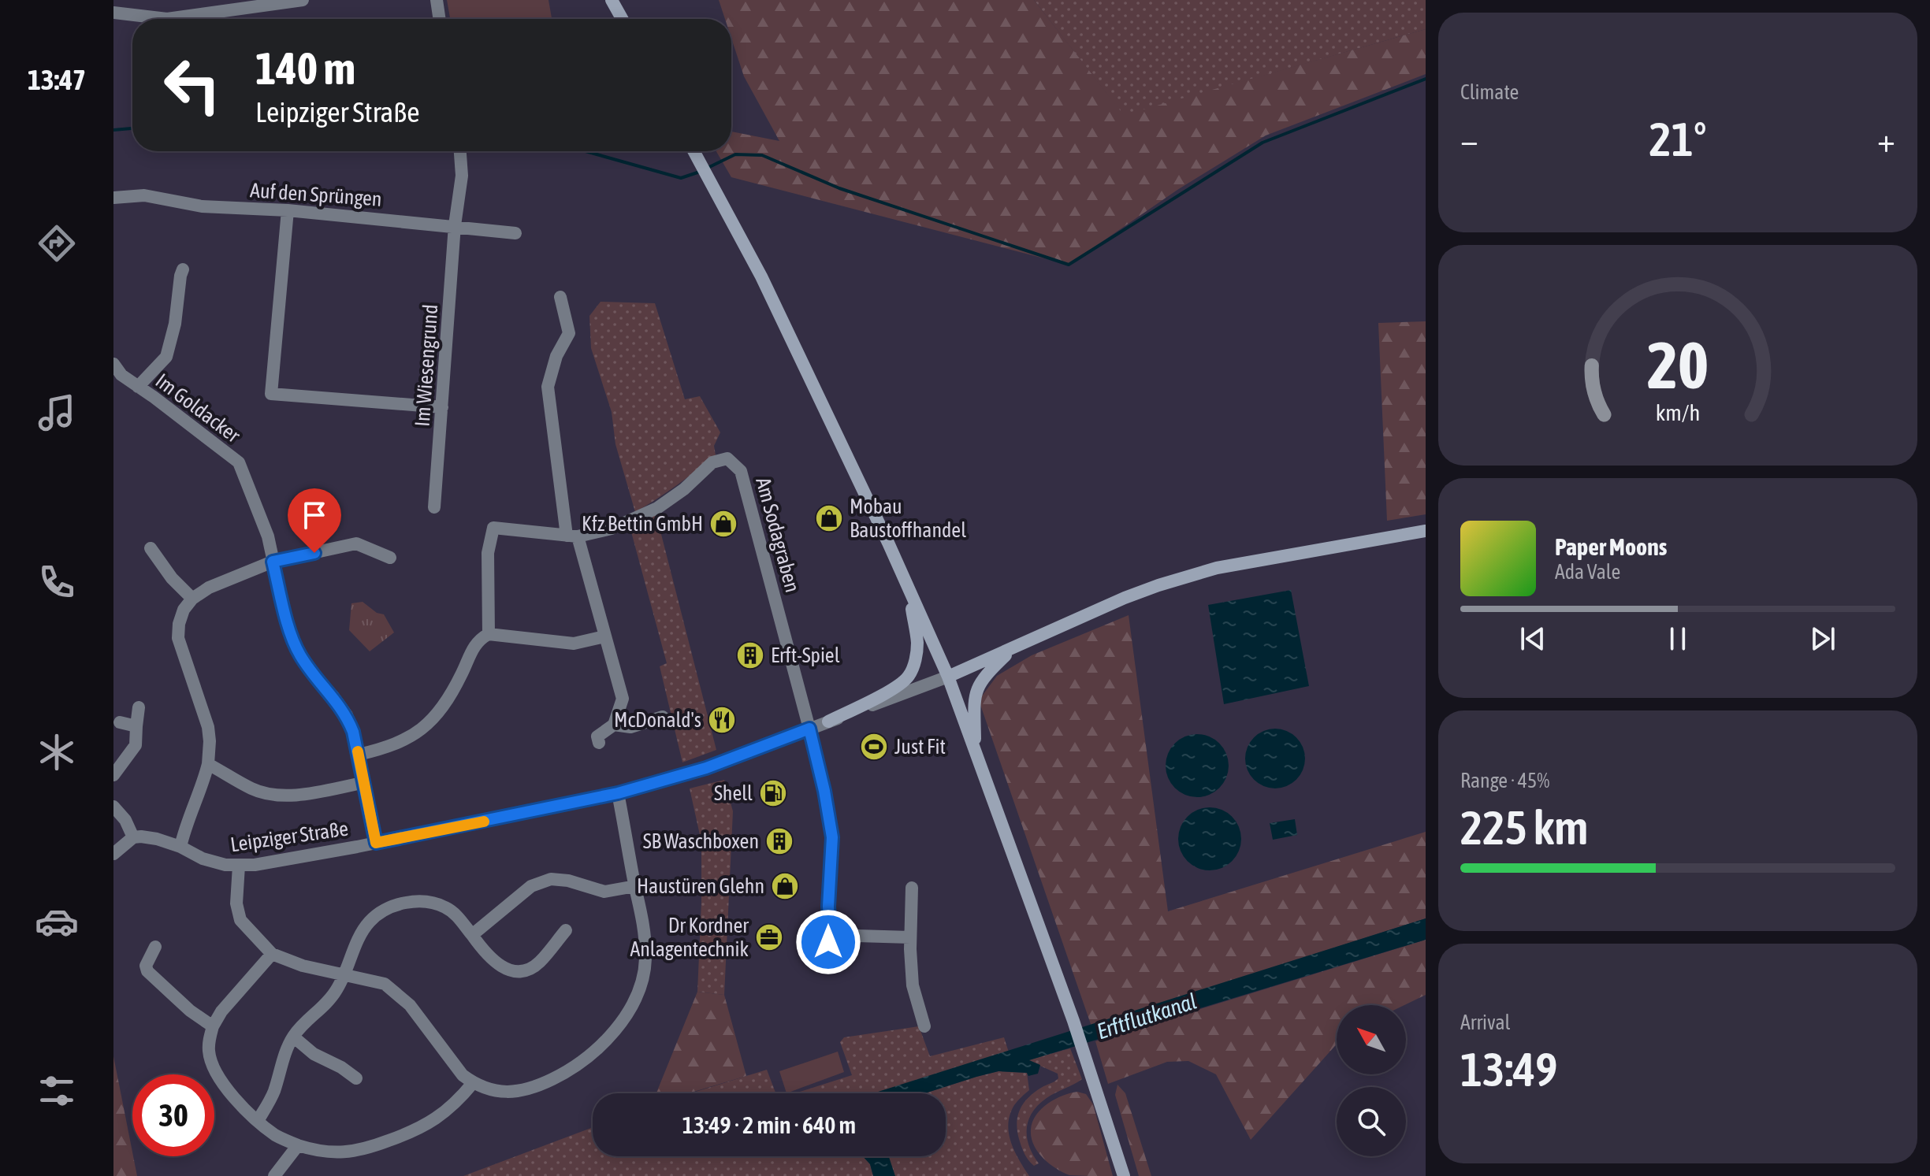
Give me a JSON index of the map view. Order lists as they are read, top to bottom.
{
  "streets": {
    "street": [
      "Auf den Sprüngen",
      "Im Wiesengrund",
      "Im Goldacker",
      "Am Sodagraben",
      "Leipziger Straße"
    ]
  },
  "crossings": [
    ["Auf den Sprüngen", "Im Wiesengrund"],
    ["Im Goldacker", "Leipziger Straße"],
    ["Am Sodagraben", "Leipziger Straße"]
  ],
  "water": ["Erftflutkanal"],
  "places": {
    "shop": ["Mobau Baustoffhandel", "Kfz Bettin GmbH", "Haustüren Glehn"],
    "building": ["Erft-Spiel", "SB Waschboxen"],
    "restaurant": ["McDonald's"],
    "sports": ["Just Fit"],
    "fuel station": ["Shell"],
    "office": ["Dr Kordner Anlagentechnik"]
  },
  "north": "top left",
  "page": {
    "tabs": "13:47",
    "tile": [
      "Climate",
      ["Range · 45%", "225 km"],
      ["Arrival", "13:49"]
    ],
    "turn": ["140 m", "Leipziger Straße"],
    "heat": ["−", "21°", "+"],
    "song": ["Paper Moons", "Ada Vale"],
    "limit": "30",
    "trip": "13:49 · 2 min · 640 m",
    "gauge": ["20", "km/h"]
  }
}
